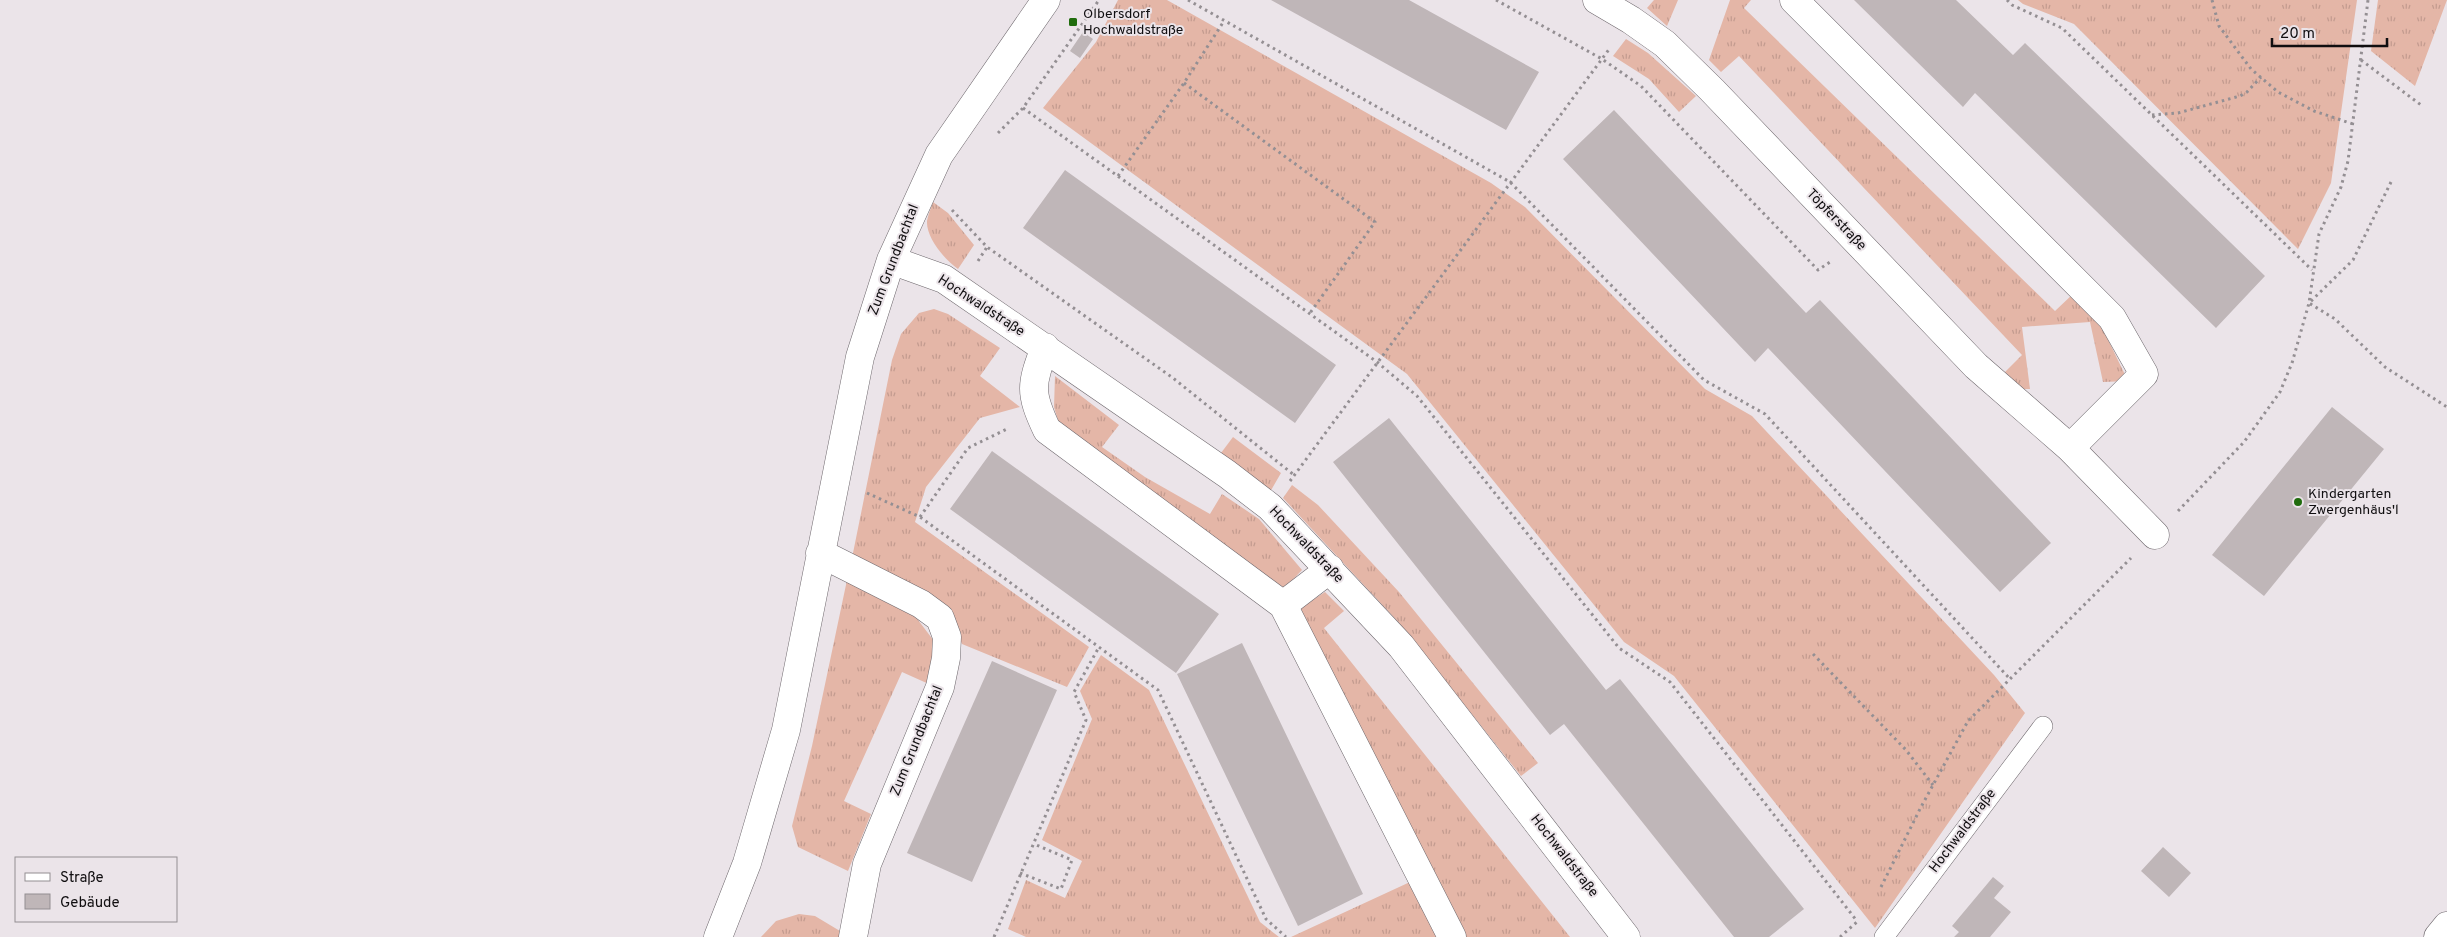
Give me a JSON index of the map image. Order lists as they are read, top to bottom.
{
  "streets": {
    "street": ["Töpferstraße", "Zum Grundbachtal", "Hochwaldstraße"]
  },
  "crossings": [
    ["Zum Grundbachtal", "Hochwaldstraße"]
  ],
  "places": {
    "transit": ["Olbersdorf Hochwaldstraße"],
    "other": ["Kindergarten Zwergenhäus'l"]
  },
  "legend": ["Straße", "Gebäude"],
  "scale_bar": "20 m"
}
